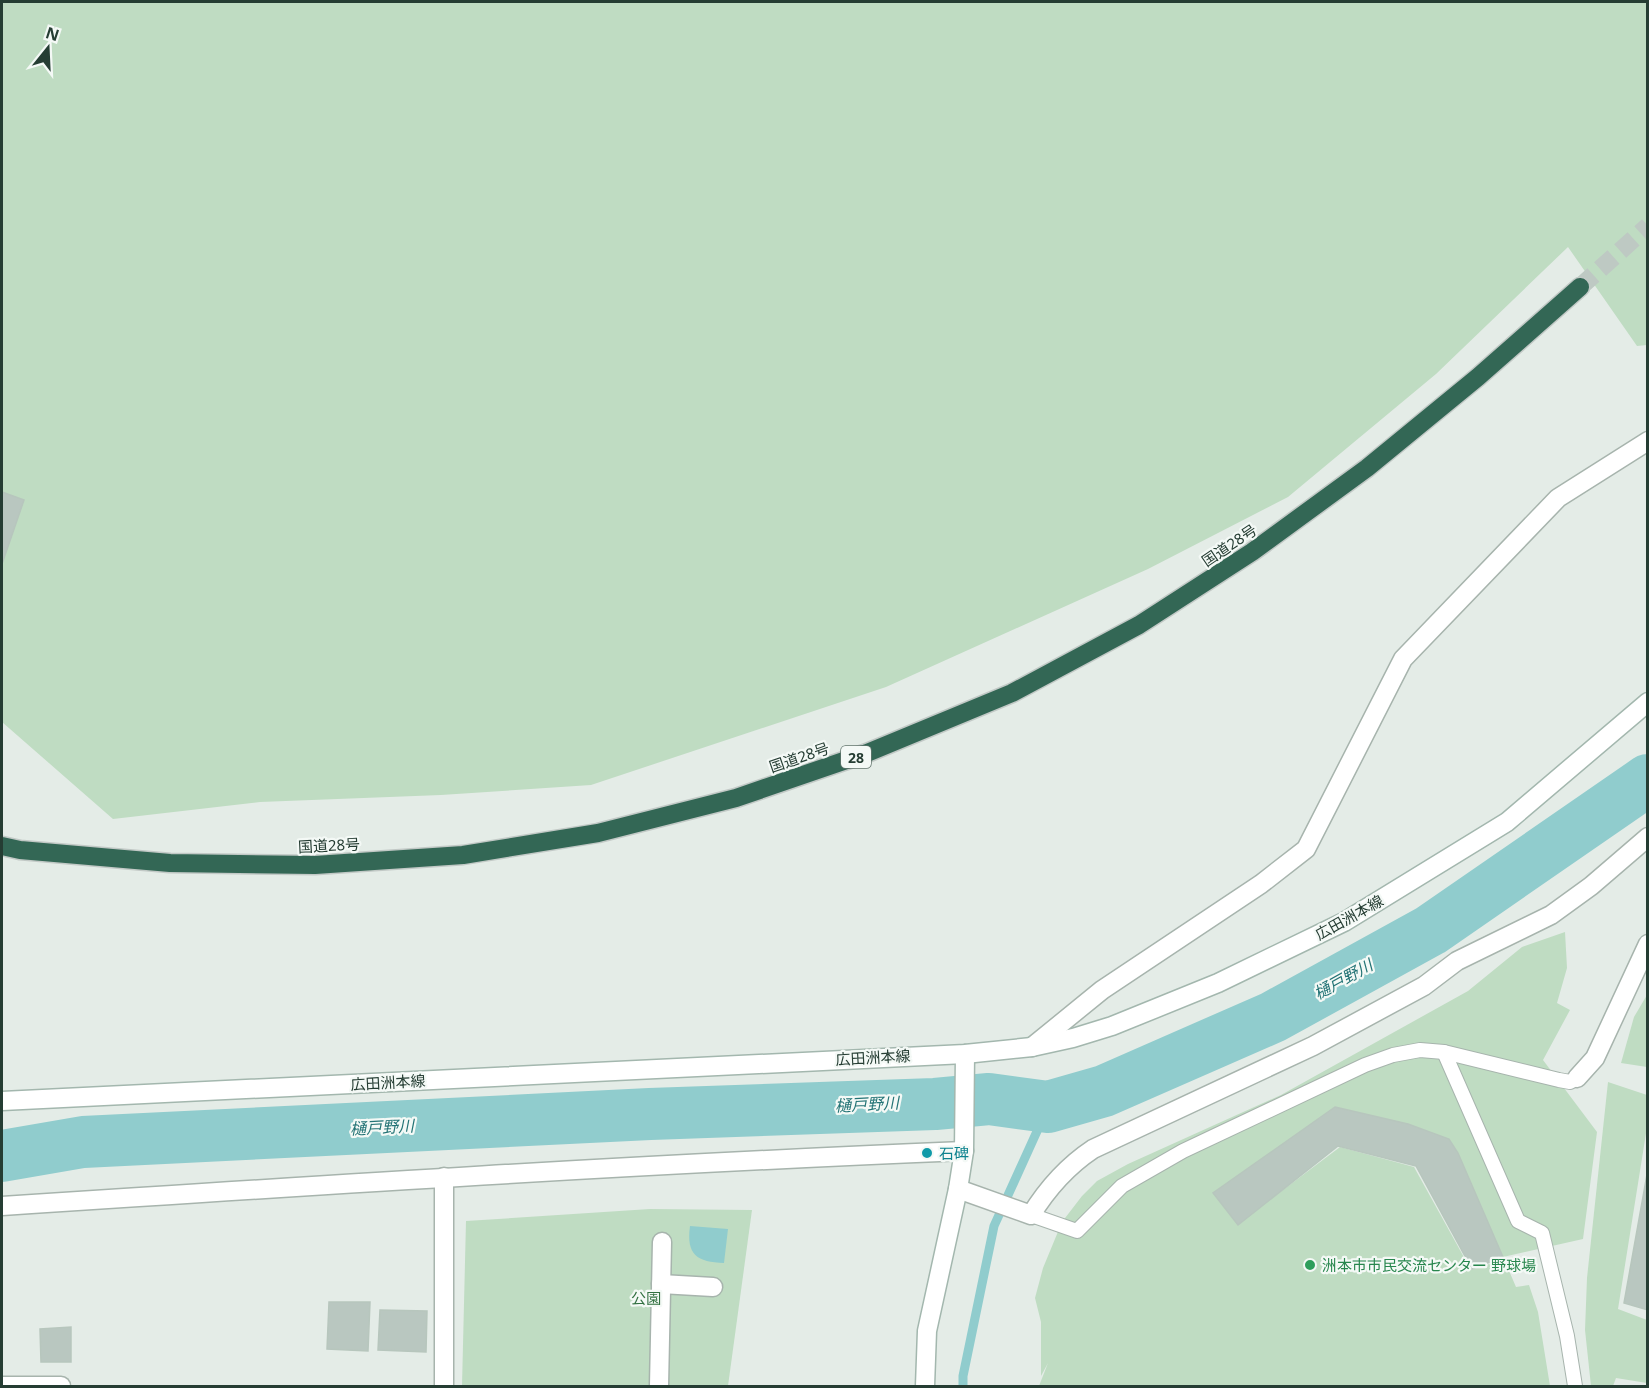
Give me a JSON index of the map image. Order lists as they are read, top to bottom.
{
  "streets": {
    "highway": ["国道28号", "28"],
    "street": ["広田洲本線"]
  },
  "water": ["樋戸野川"],
  "parks": ["公園"],
  "places": ["石碑", "洲本市市民交流センター 野球場"],
  "north": "top"
}
